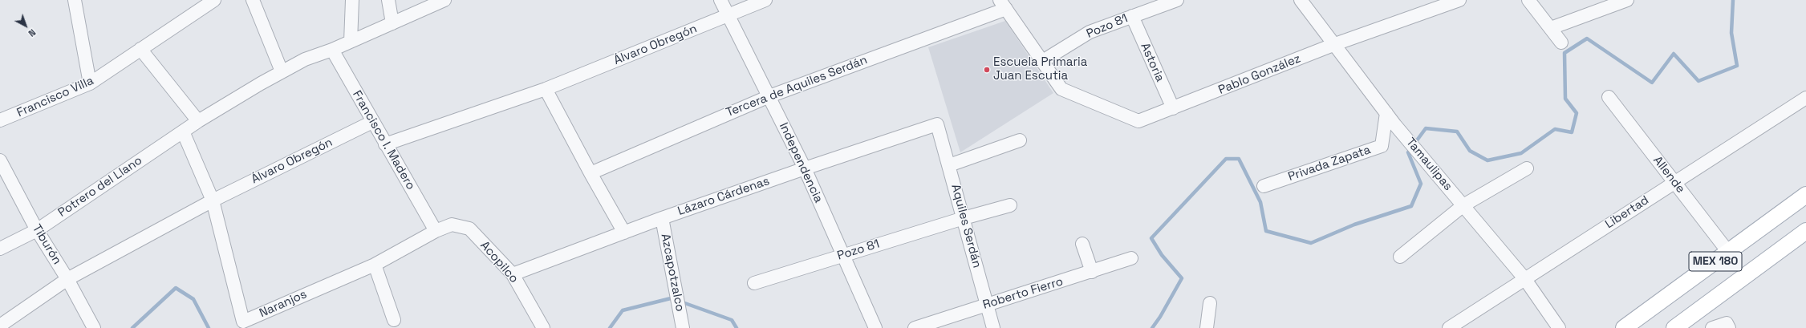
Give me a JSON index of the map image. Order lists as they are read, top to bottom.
{
  "streets": {
    "main road": ["MEX 180"],
    "street": [
      "Pozo 81",
      "Álvaro Obregón",
      "Astoria",
      "Pablo González",
      "Tercera de Aquiles Serdán",
      "Francisco Villa",
      "Francisco I. Madero",
      "Independencia",
      "Privada Zapata",
      "Tamaulipas",
      "Allende",
      "Potrero del Llano",
      "Lázaro Cárdenas",
      "Libertad",
      "Aquiles Serdán",
      "Tiburón",
      "Acopilco",
      "Azcapotzalco",
      "Roberto Fierro",
      "Naranjos"
    ]
  },
  "crossings": [
    ["Pozo 81", "Astoria"],
    ["Pozo 81", "Pablo González"],
    ["Pozo 81", "Independencia"],
    ["Pozo 81", "Aquiles Serdán"],
    ["Álvaro Obregón", "Francisco I. Madero"],
    ["Álvaro Obregón", "Independencia"],
    ["Álvaro Obregón", "Naranjos"],
    ["Astoria", "Pablo González"],
    ["Pablo González", "Tamaulipas"],
    ["Tercera de Aquiles Serdán", "Independencia"],
    ["Francisco I. Madero", "Acopilco"],
    ["Francisco I. Madero", "Naranjos"],
    ["Independencia", "Lázaro Cárdenas"],
    ["Privada Zapata", "Tamaulipas"],
    ["Tamaulipas", "Libertad"],
    ["Allende", "Libertad"],
    ["Allende", "MEX 180"],
    ["Potrero del Llano", "Tiburón"],
    ["Potrero del Llano", "Naranjos"],
    ["Lázaro Cárdenas", "Aquiles Serdán"],
    ["Lázaro Cárdenas", "Acopilco"],
    ["Lázaro Cárdenas", "Azcapotzalco"],
    ["Aquiles Serdán", "Roberto Fierro"],
    ["Acopilco", "Naranjos"]
  ],
  "places": ["Escuela Primaria Juan Escutia"],
  "north": "bottom right"
}
